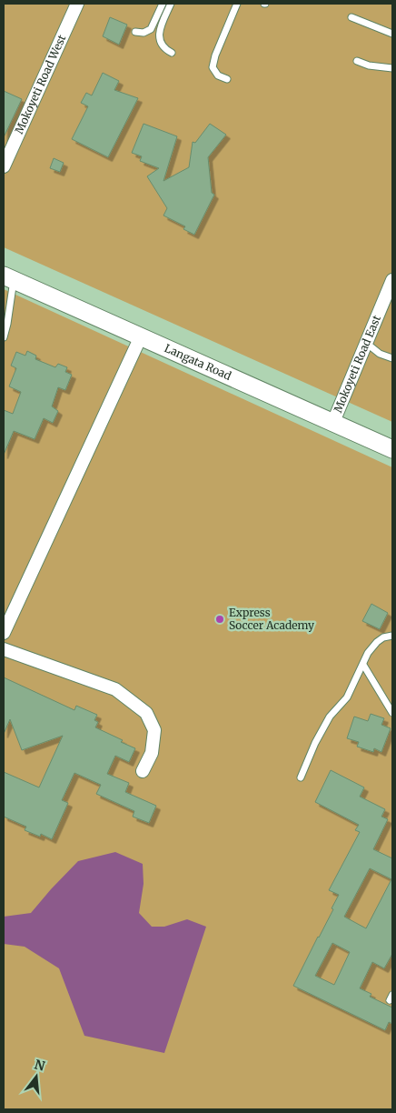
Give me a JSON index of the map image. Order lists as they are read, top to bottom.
{
  "streets": {
    "main road": ["Langata Road"],
    "street": ["Mokoyeti Road West", "Mokoyeti Road East"]
  },
  "crossings": [
    ["Langata Road", "Mokoyeti Road East"]
  ],
  "places": ["Express Soccer Academy"],
  "north": "top"
}
